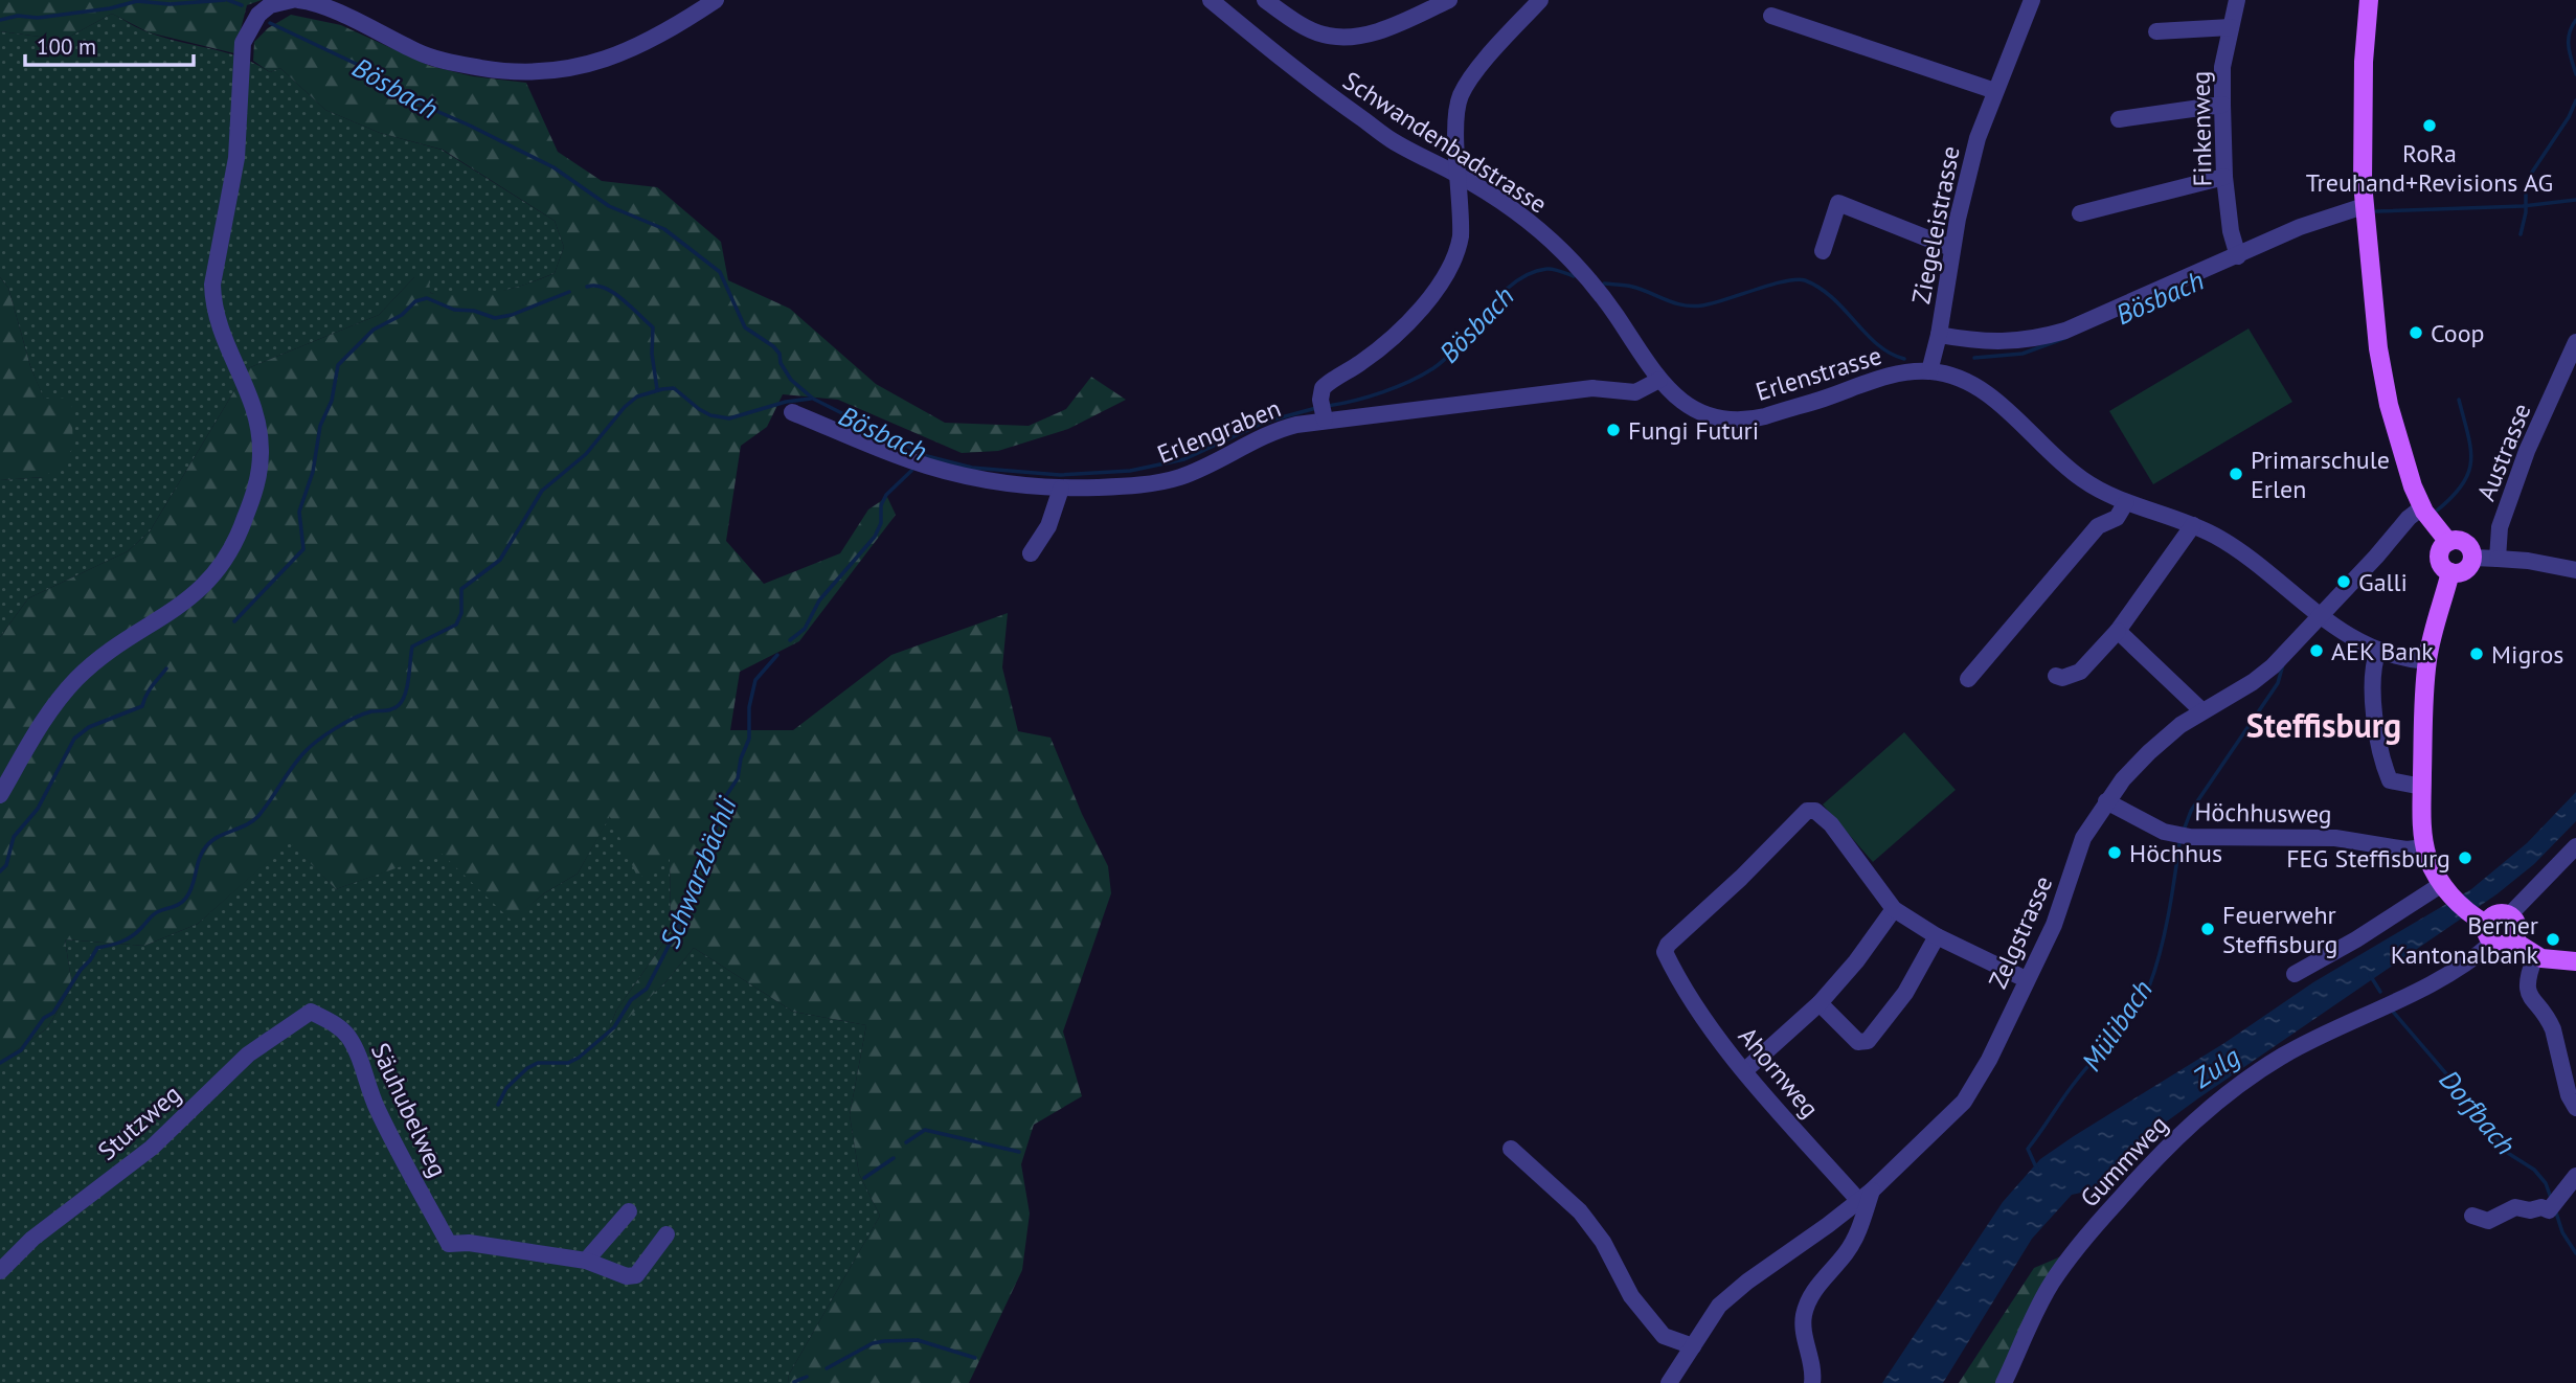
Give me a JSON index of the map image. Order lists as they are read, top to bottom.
{
  "streets": {
    "street": [
      "Finkenweg",
      "Schwandenbadstrasse",
      "Ziegeleistrasse",
      "Erlenstrasse",
      "Erlengraben",
      "Austrasse",
      "Höchhusweg",
      "Zelgstrasse",
      "Ahornweg",
      "Säuhubelweg",
      "Stutzweg",
      "Gummweg"
    ]
  },
  "crossings": [
    ["Schwandenbadstrasse", "Erlenstrasse"],
    ["Ziegeleistrasse", "Erlenstrasse"],
    ["Erlenstrasse", "Zelgstrasse"],
    ["Höchhusweg", "Zelgstrasse"],
    ["Zelgstrasse", "Ahornweg"],
    ["Säuhubelweg", "Stutzweg"]
  ],
  "districts": ["Steffisburg"],
  "water": [
    "Bösbach",
    "Schwarzbächli",
    "Mülibach",
    "Zulg",
    "Dorfbach"
  ],
  "places": [
    "RoRa Treuhand+Revisions AG",
    "Coop",
    "Fungi Futuri",
    "Primarschule Erlen",
    "Galli",
    "AEK Bank",
    "Migros",
    "Höchhus",
    "FEG Steffisburg",
    "Feuerwehr Steffisburg",
    "Berner Kantonalbank"
  ],
  "scale_bar": "100 m"
}
